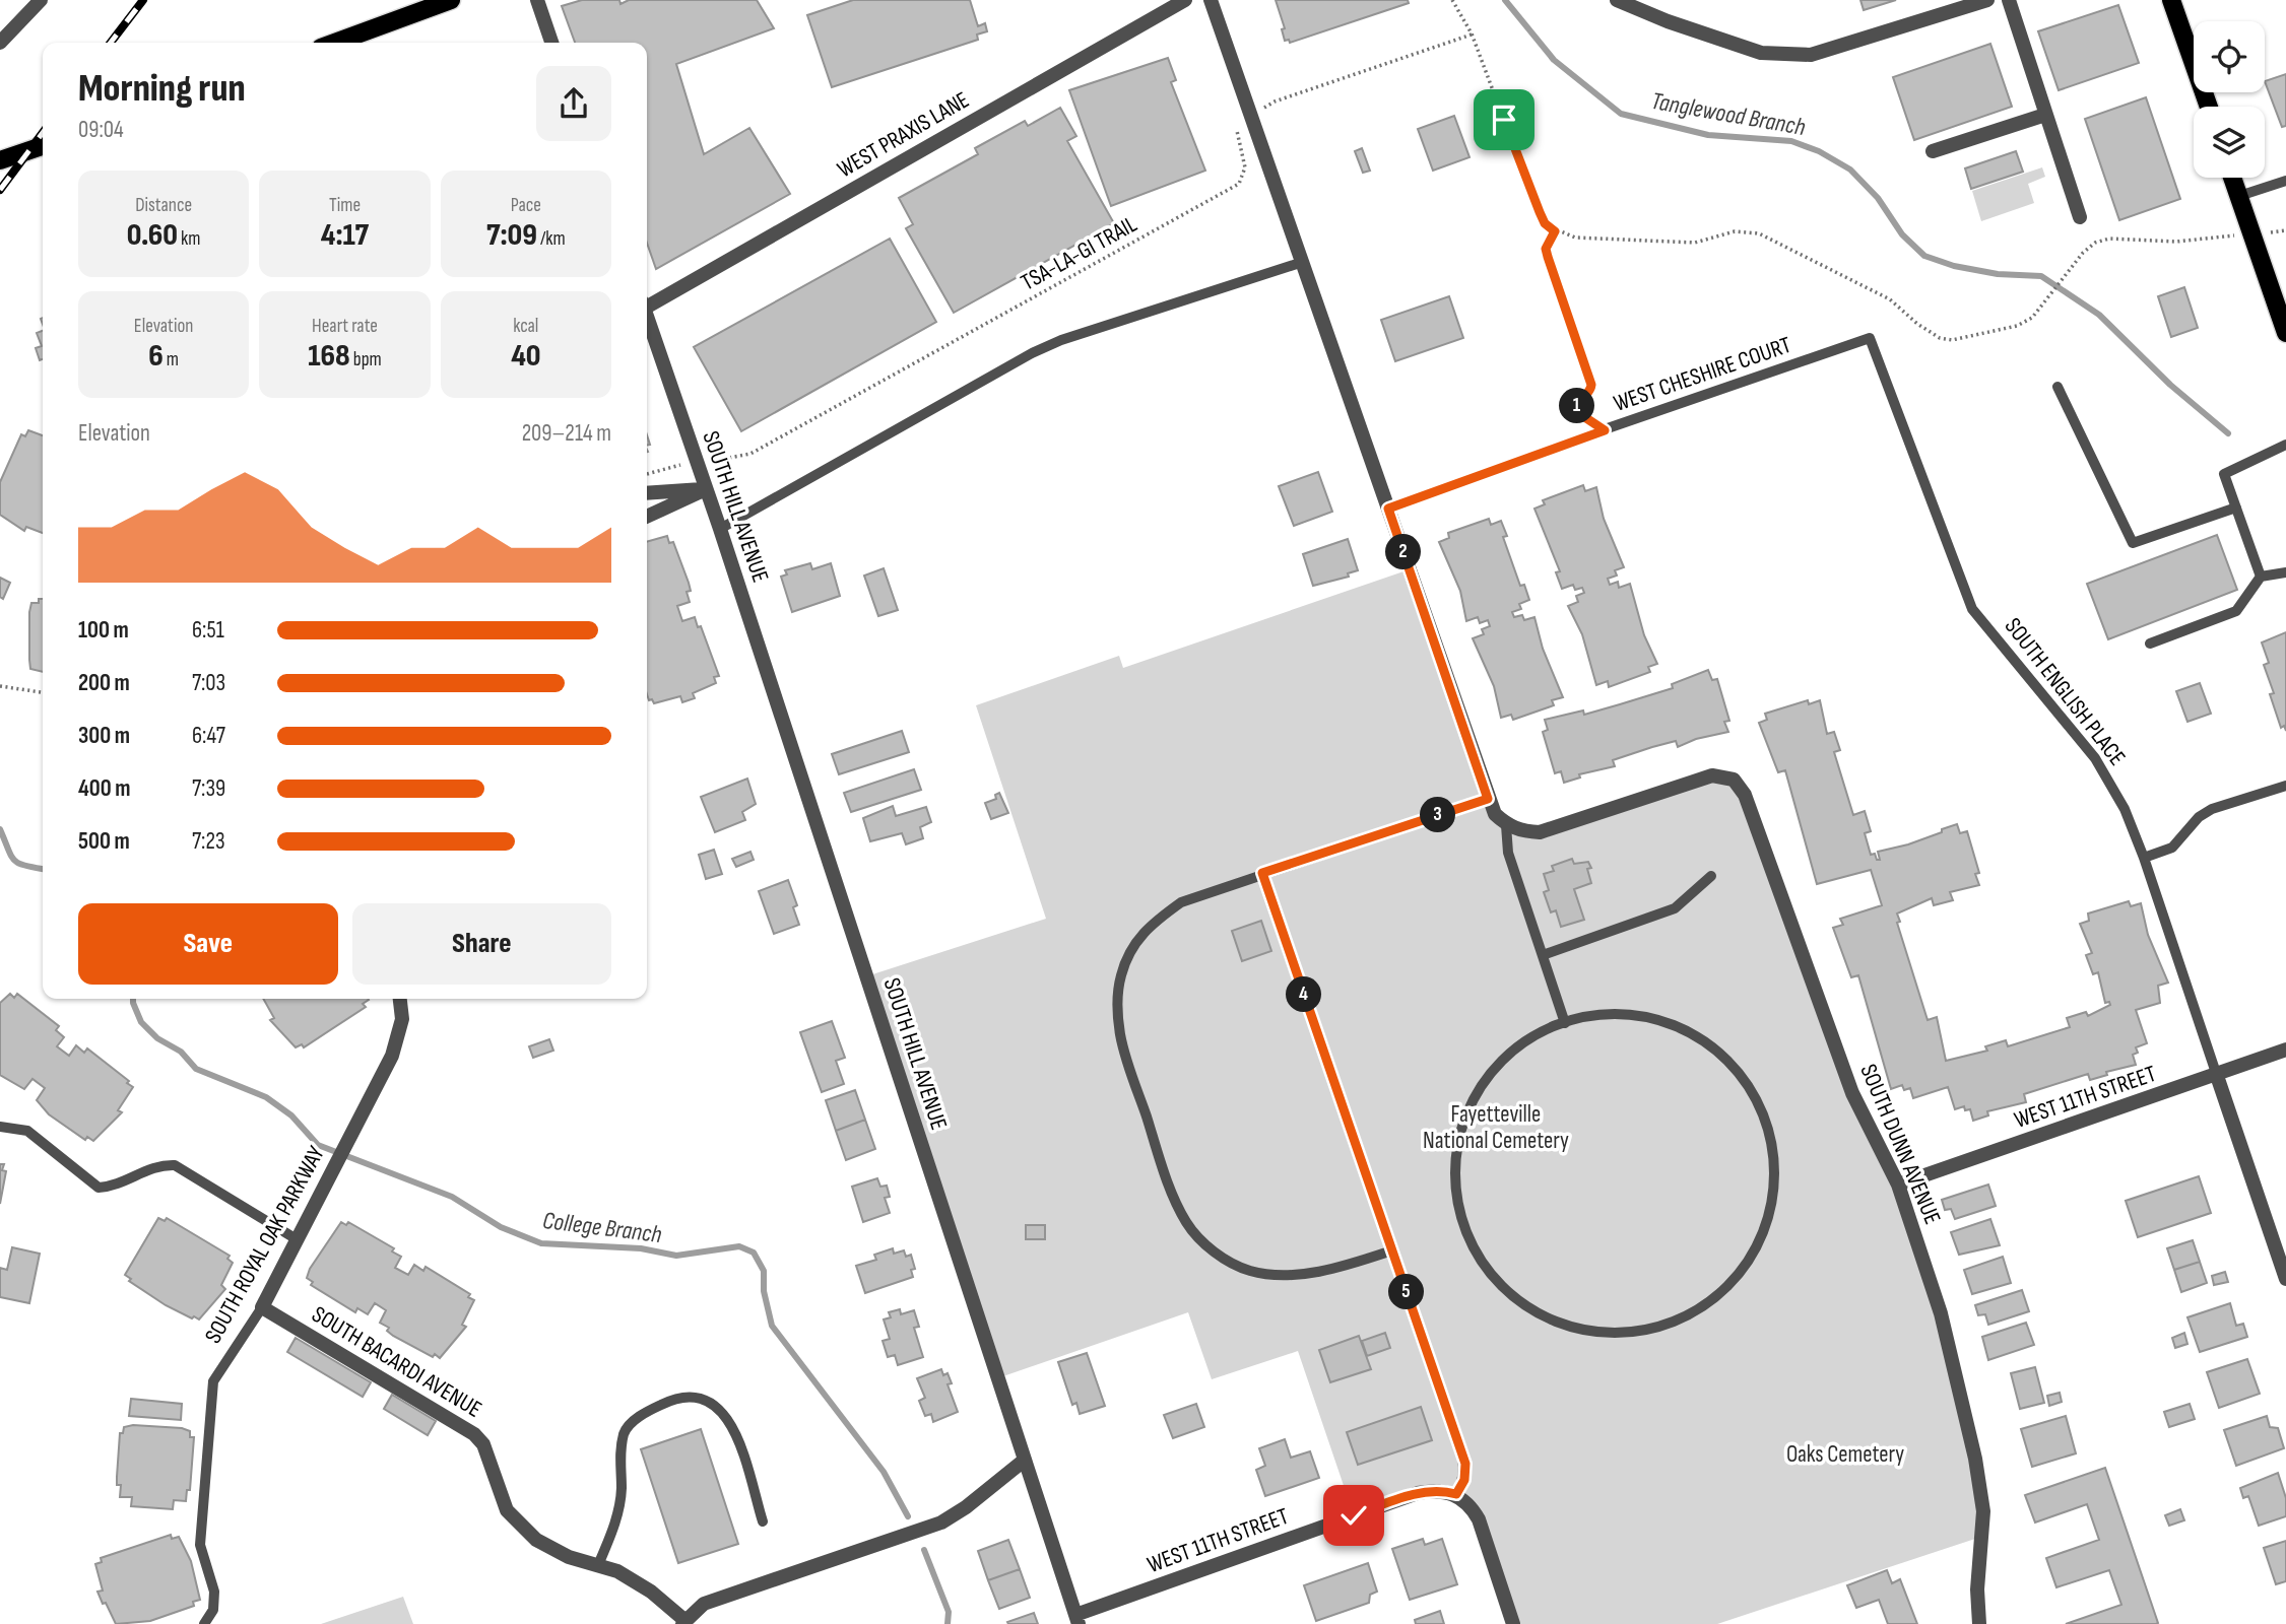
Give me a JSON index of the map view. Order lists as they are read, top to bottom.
{
  "streets": {
    "street": [
      "WEST PRAXIS LANE",
      "SOUTH HILL AVENUE",
      "WEST 11TH STREET",
      "SOUTH DUNN AVENUE",
      "SOUTH ROYAL OAK PARKWAY",
      "SOUTH BACARDI AVENUE"
    ],
    "lane": ["WEST CHESHIRE COURT", "SOUTH ENGLISH PLACE"],
    "path": ["TSA-LA-GI TRAIL"]
  },
  "crossings": [
    ["TSA-LA-GI TRAIL", "SOUTH HILL AVENUE"],
    ["WEST CHESHIRE COURT", "SOUTH ENGLISH PLACE"],
    ["SOUTH HILL AVENUE", "WEST 11TH STREET"],
    ["SOUTH ENGLISH PLACE", "WEST 11TH STREET"],
    ["WEST 11TH STREET", "SOUTH DUNN AVENUE"],
    ["SOUTH ROYAL OAK PARKWAY", "SOUTH BACARDI AVENUE"]
  ],
  "water": ["Tanglewood Branch", "College Branch"],
  "parks": ["Fayetteville National Cemetery", "Oaks Cemetery"],
  "page": {
    "heading": ["Morning run", "09:04"],
    "stats": [
      ["Distance", "0.60 km"],
      ["Time", "4:17"],
      ["Pace", "7:09 /km"],
      ["Elevation", "6 m"],
      ["Heart rate", "168 bpm"],
      ["kcal", "40"]
    ],
    "pins": [
      "1",
      "2",
      "3",
      "4",
      "5"
    ],
    "chart": ["Elevation", "209–214 m"],
    "list": [
      {
        "name": "100 m",
        "note": "6:51"
      },
      {
        "name": "200 m",
        "note": "7:03"
      },
      {
        "name": "300 m",
        "note": "6:47"
      },
      {
        "name": "400 m",
        "note": "7:39"
      },
      {
        "name": "500 m",
        "note": "7:23"
      }
    ],
    "buttons": ["Save", "Share"]
  }
}
